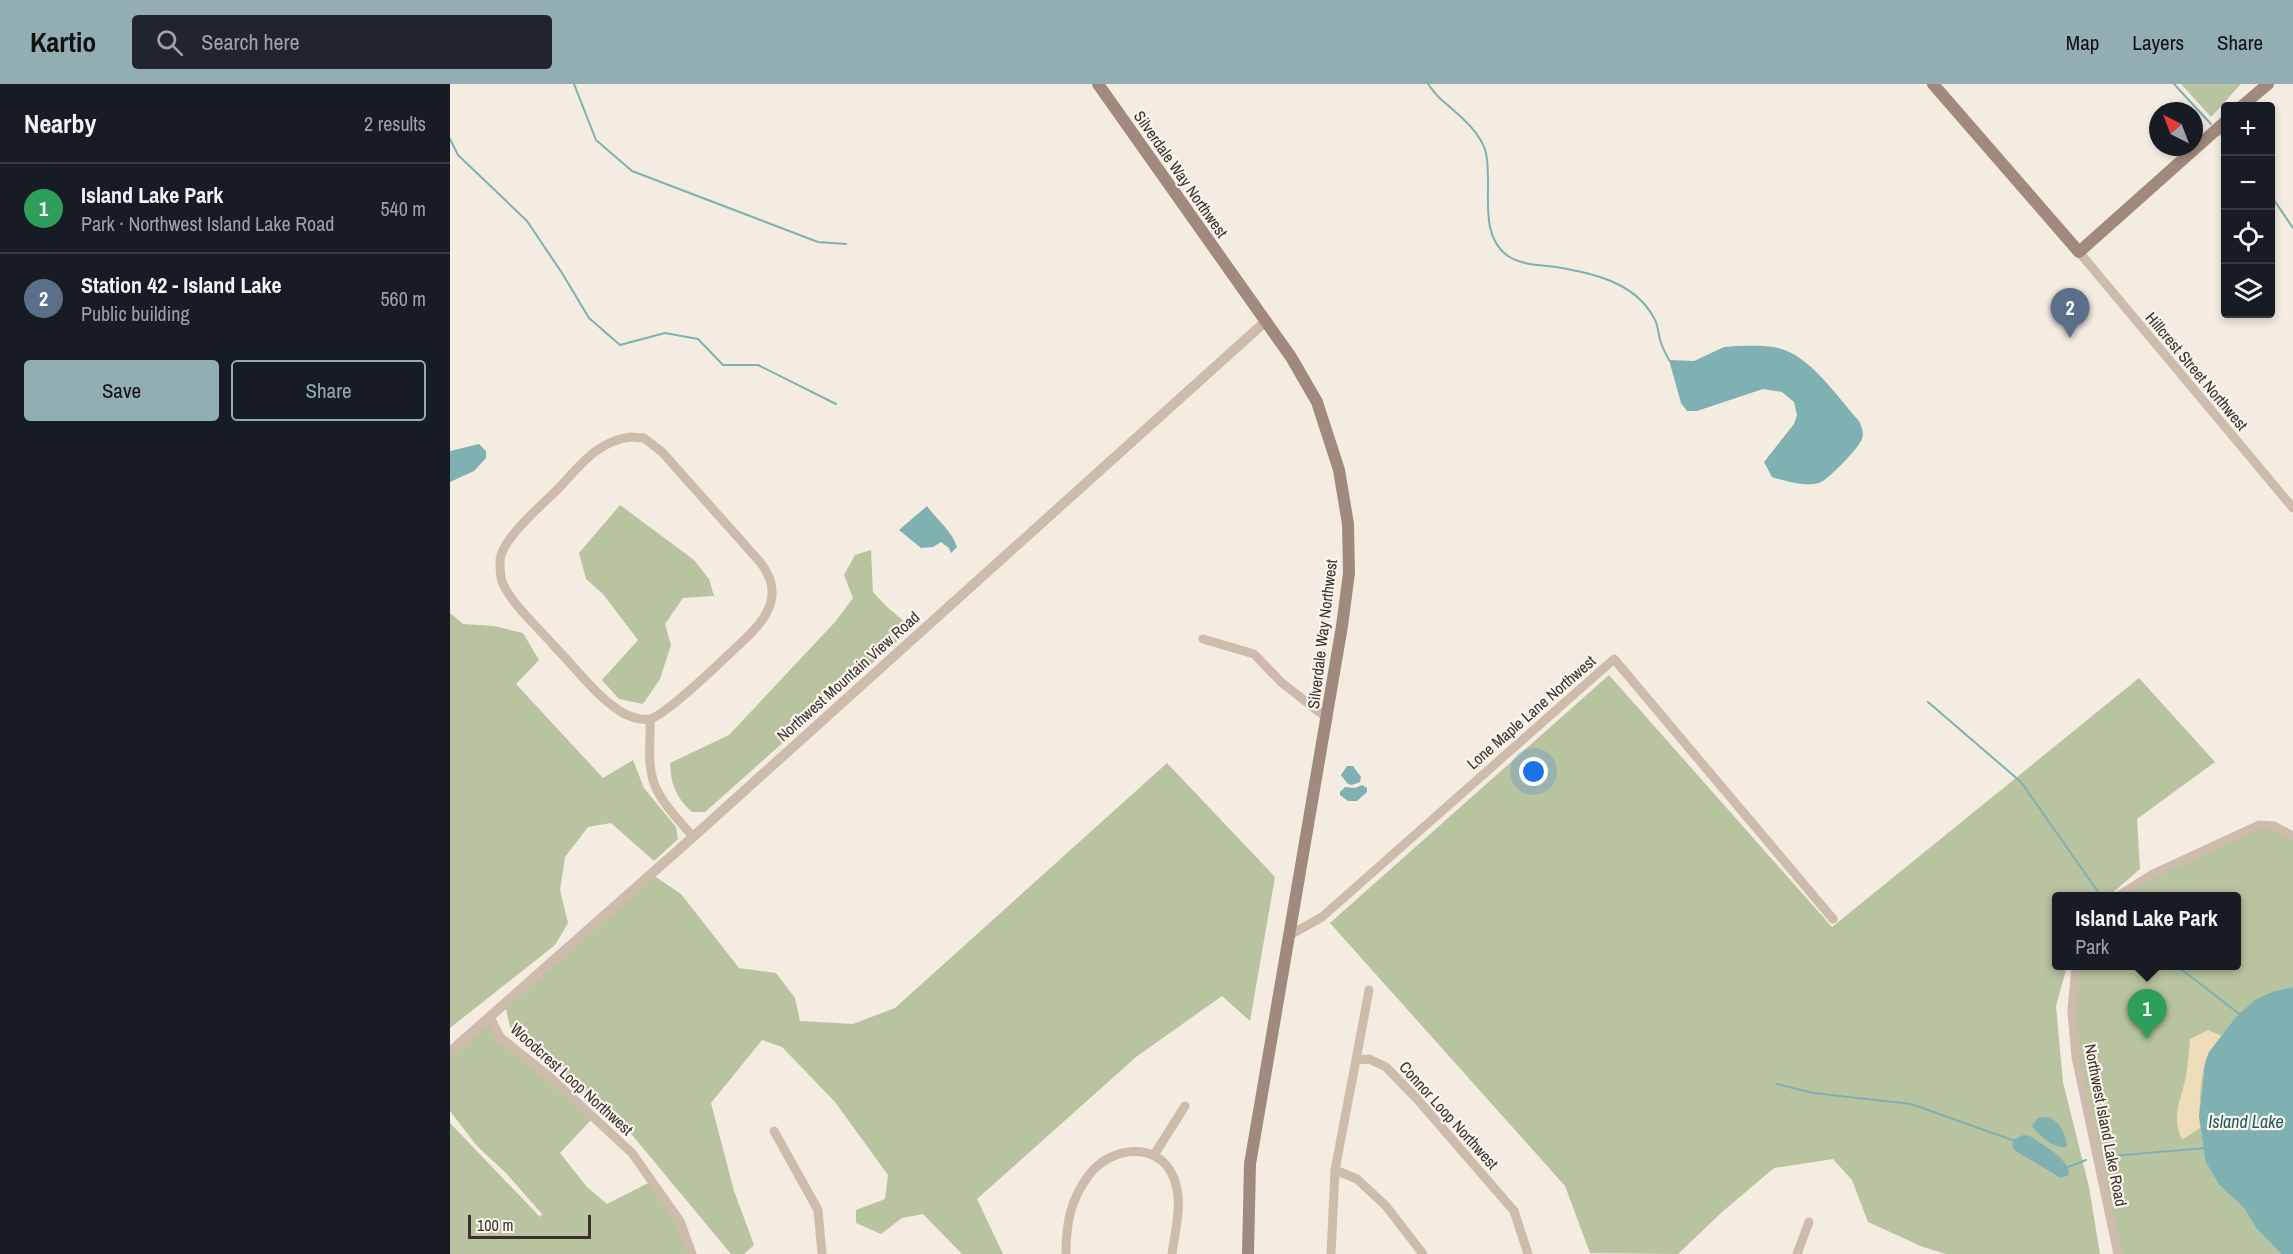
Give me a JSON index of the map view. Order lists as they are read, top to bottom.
{
  "streets": {
    "main road": ["Silverdale Way Northwest"],
    "street": [
      "Hillcrest Street Northwest",
      "Northwest Mountain View Road",
      "Lone Maple Lane Northwest",
      "Woodcrest Loop Northwest",
      "Connor Loop Northwest",
      "Northwest Island Lake Road"
    ]
  },
  "crossings": [
    ["Silverdale Way Northwest", "Northwest Mountain View Road"],
    ["Silverdale Way Northwest", "Lone Maple Lane Northwest"],
    ["Northwest Mountain View Road", "Woodcrest Loop Northwest"]
  ],
  "water": ["Island Lake"],
  "scale_bar": "100 m",
  "north": "top left",
  "page": {
    "header": "Kartio",
    "search": "Search here",
    "nav": ["Map", "Layers", "Share"],
    "heading": ["Nearby", "2 results"],
    "map_buttons": ["+", "−"],
    "list": [
      {
        "mark": "1",
        "name": "Island Lake Park",
        "note": "Park · Northwest Island Lake Road",
        "value": "540 m"
      },
      {
        "mark": "2",
        "name": "Station 42 - Island Lake",
        "note": "Public building",
        "value": "560 m"
      }
    ],
    "pins": ["2", "1"],
    "buttons": ["Save", "Share"],
    "popup": ["Island Lake Park", "Park"],
    "scale": "100 m"
  }
}
